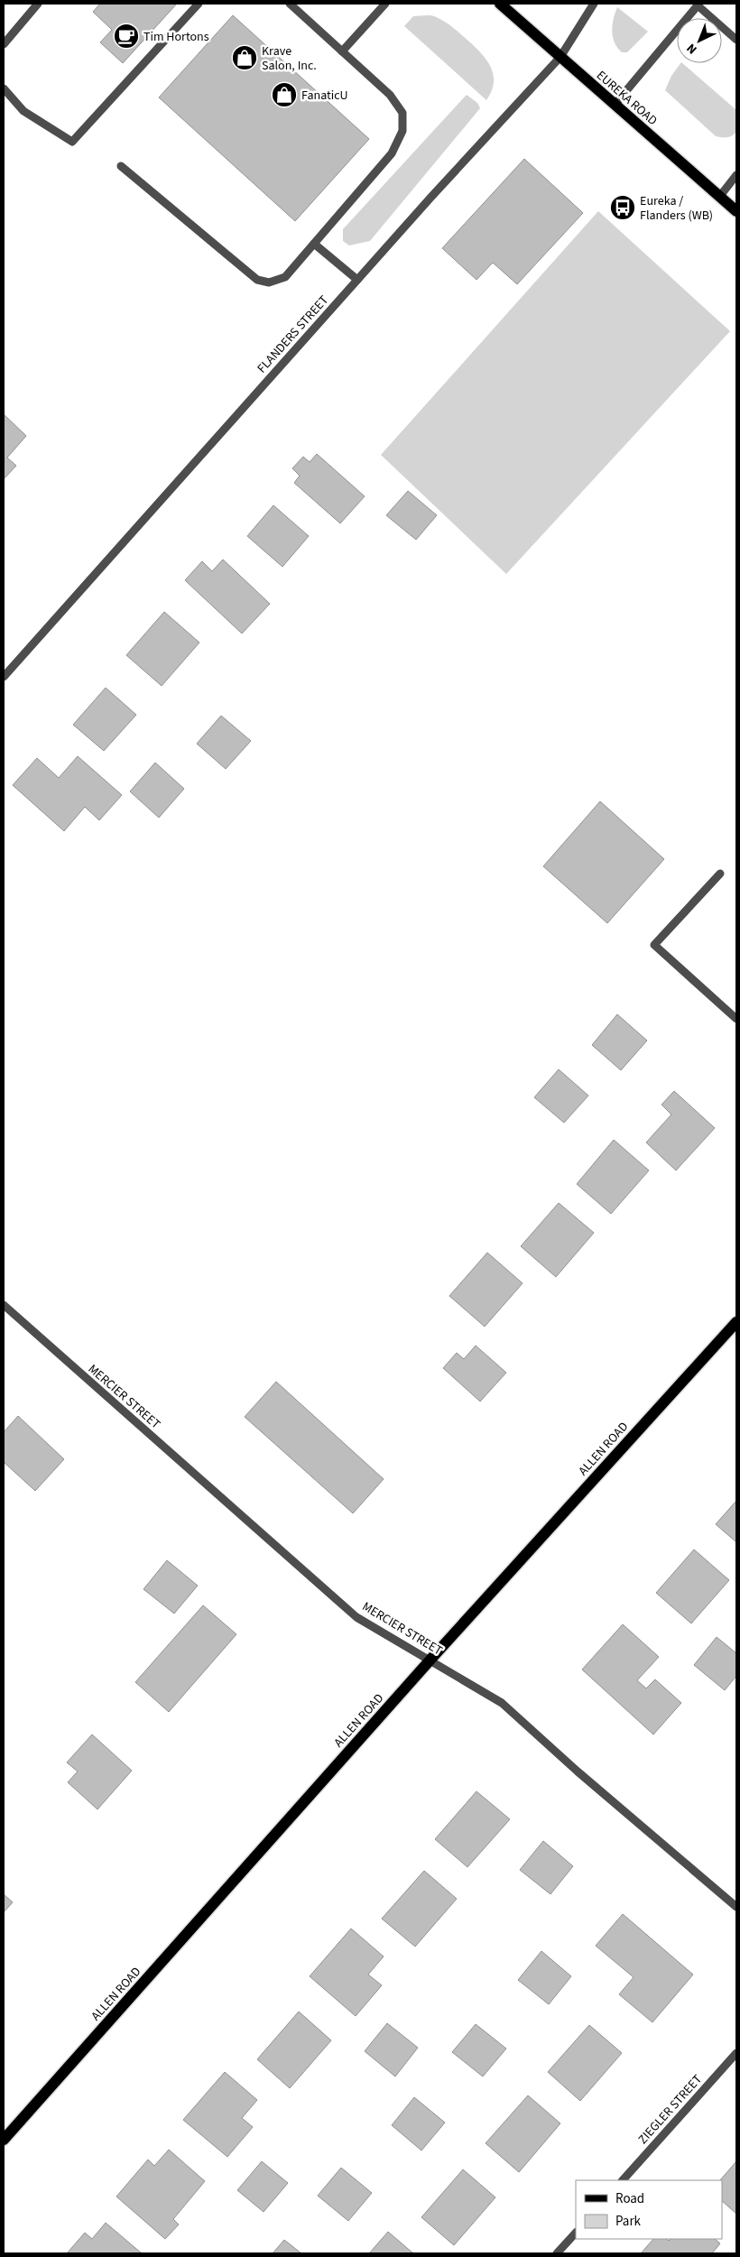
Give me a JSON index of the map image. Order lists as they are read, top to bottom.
{
  "streets": {
    "main road": ["EUREKA ROAD", "ALLEN ROAD"],
    "street": ["FLANDERS STREET", "MERCIER STREET", "ZIEGLER STREET"]
  },
  "crossings": [
    ["EUREKA ROAD", "FLANDERS STREET"],
    ["MERCIER STREET", "ALLEN ROAD"]
  ],
  "places": {
    "cafe": ["Tim Hortons"],
    "shop": ["Krave Salon, Inc.", "FanaticU"],
    "bus stop": ["Eureka / Flanders (WB)"]
  },
  "legend": ["Road", "Park"],
  "north": "bottom left"
}
